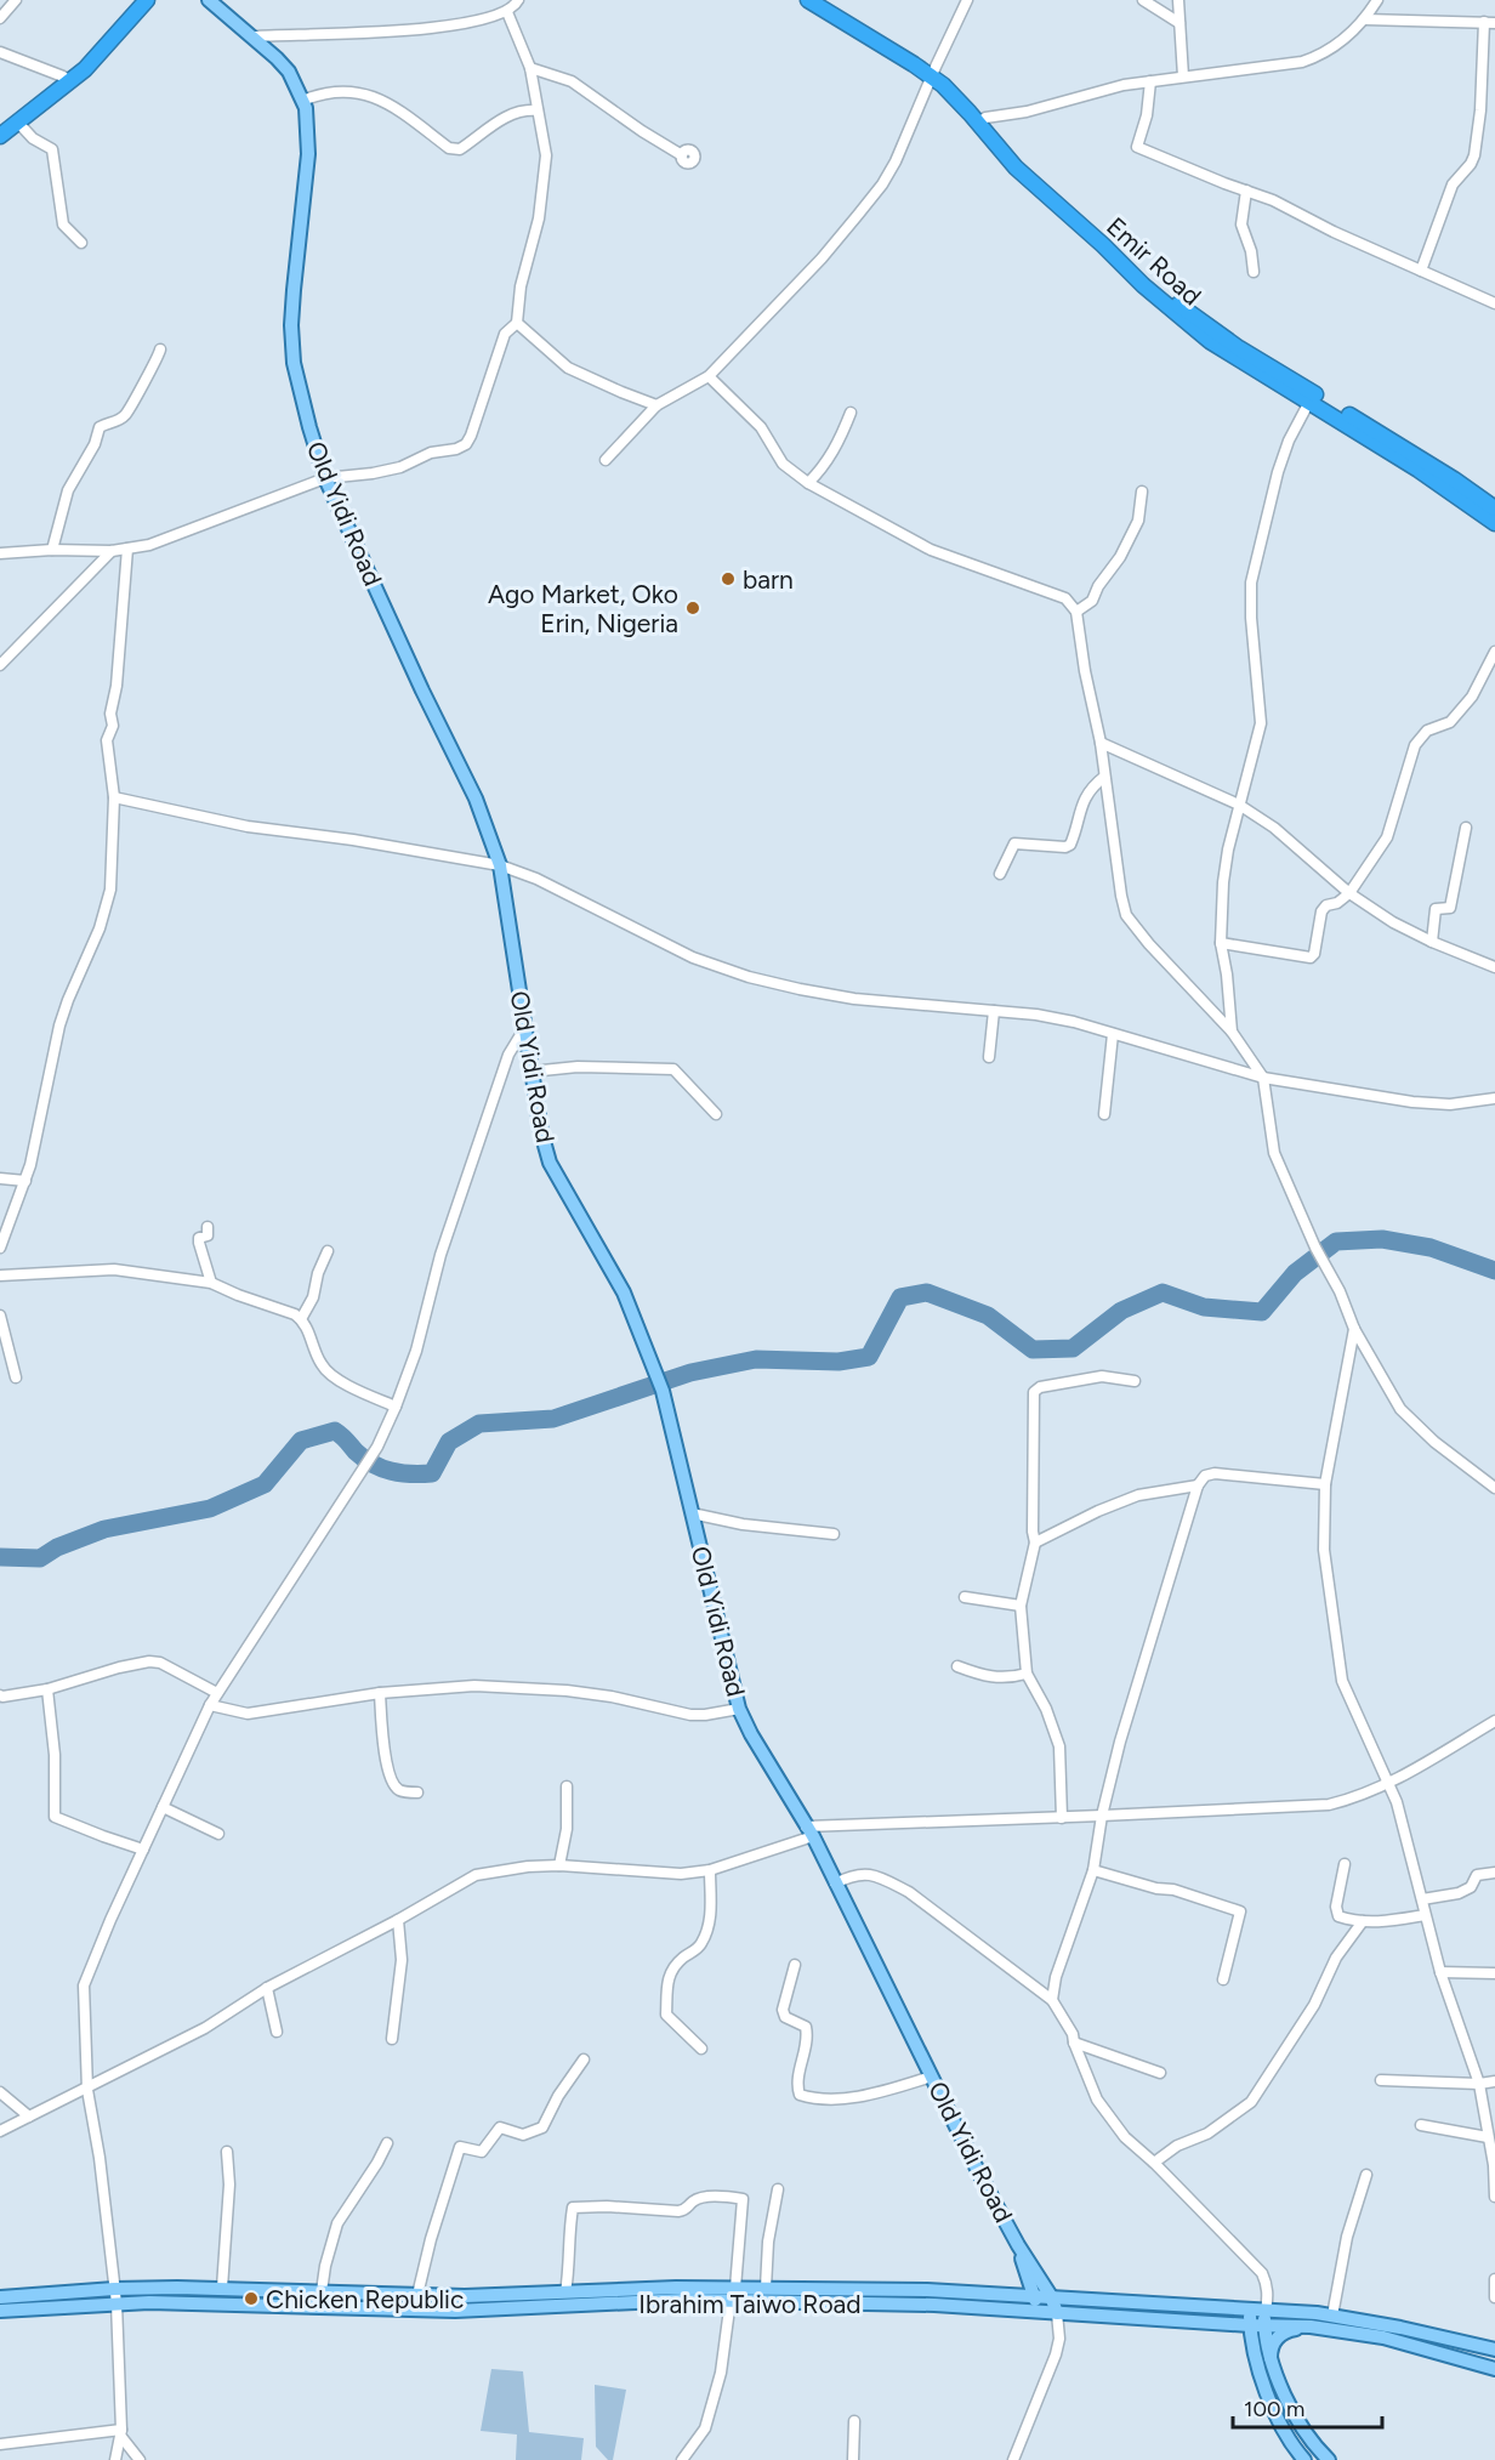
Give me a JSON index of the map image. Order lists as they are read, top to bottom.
{
  "streets": {
    "highway": ["Emir Road"],
    "main road": ["Old Yidi Road", "Ibrahim Taiwo Road"]
  },
  "crossings": [
    ["Old Yidi Road", "Ibrahim Taiwo Road"]
  ],
  "places": ["barn", "Ago Market, Oko Erin, Nigeria", "Chicken Republic"],
  "scale_bar": "100 m"
}
